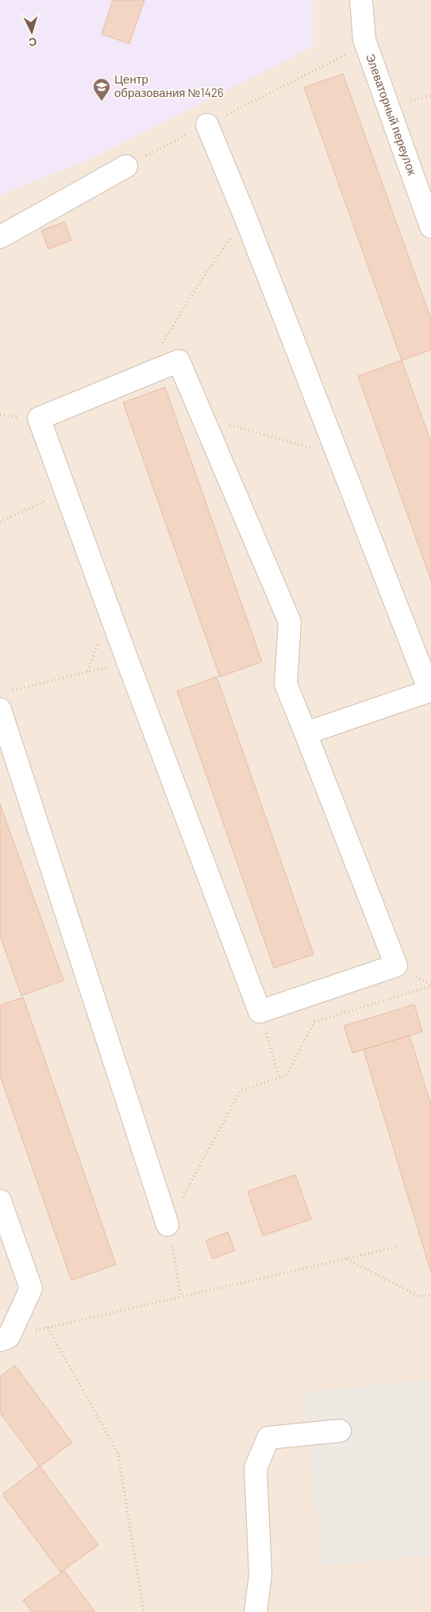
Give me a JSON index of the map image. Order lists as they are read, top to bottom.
{
  "streets": {
    "street": ["Элеваторный переулок"]
  },
  "places": {
    "school or university": ["Центр образования №1426"]
  },
  "north": "bottom"
}
